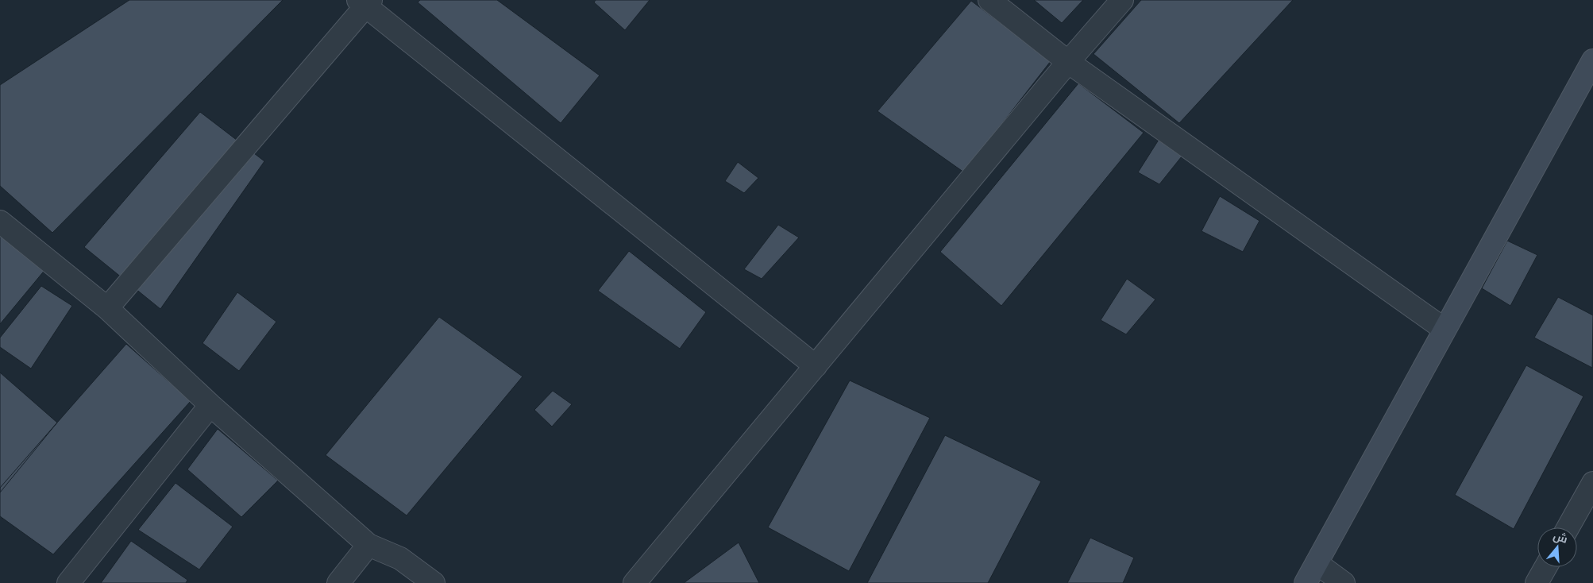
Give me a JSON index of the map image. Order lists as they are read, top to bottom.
{
  "north": "top"
}
